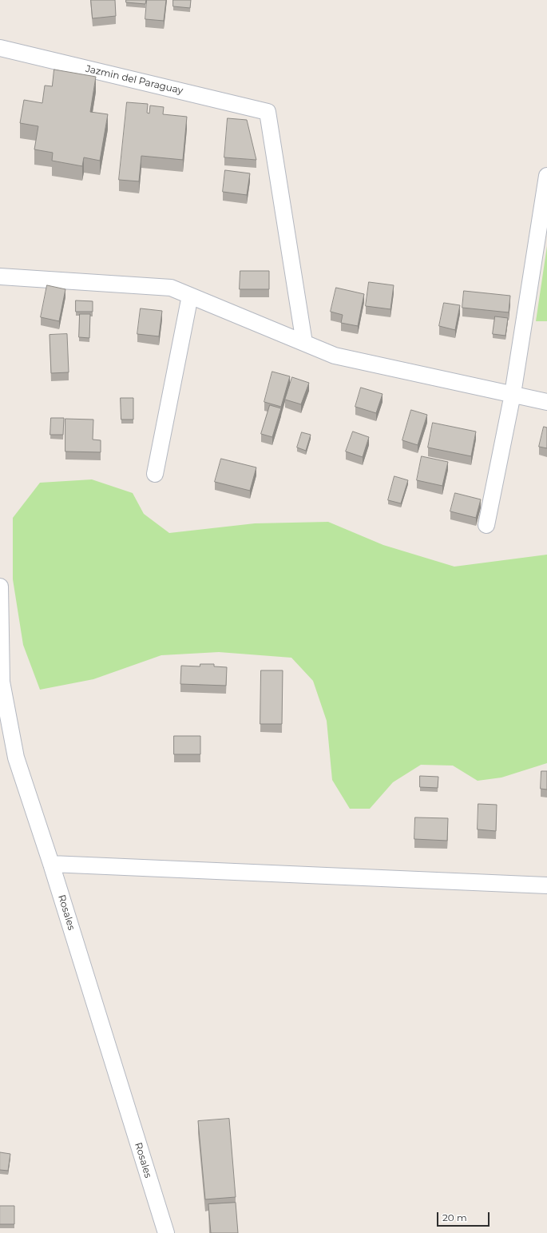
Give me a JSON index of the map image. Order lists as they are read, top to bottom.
{
  "streets": {
    "street": ["Jazmin del Paraguay", "Rosales"]
  },
  "scale_bar": "20 m"
}
